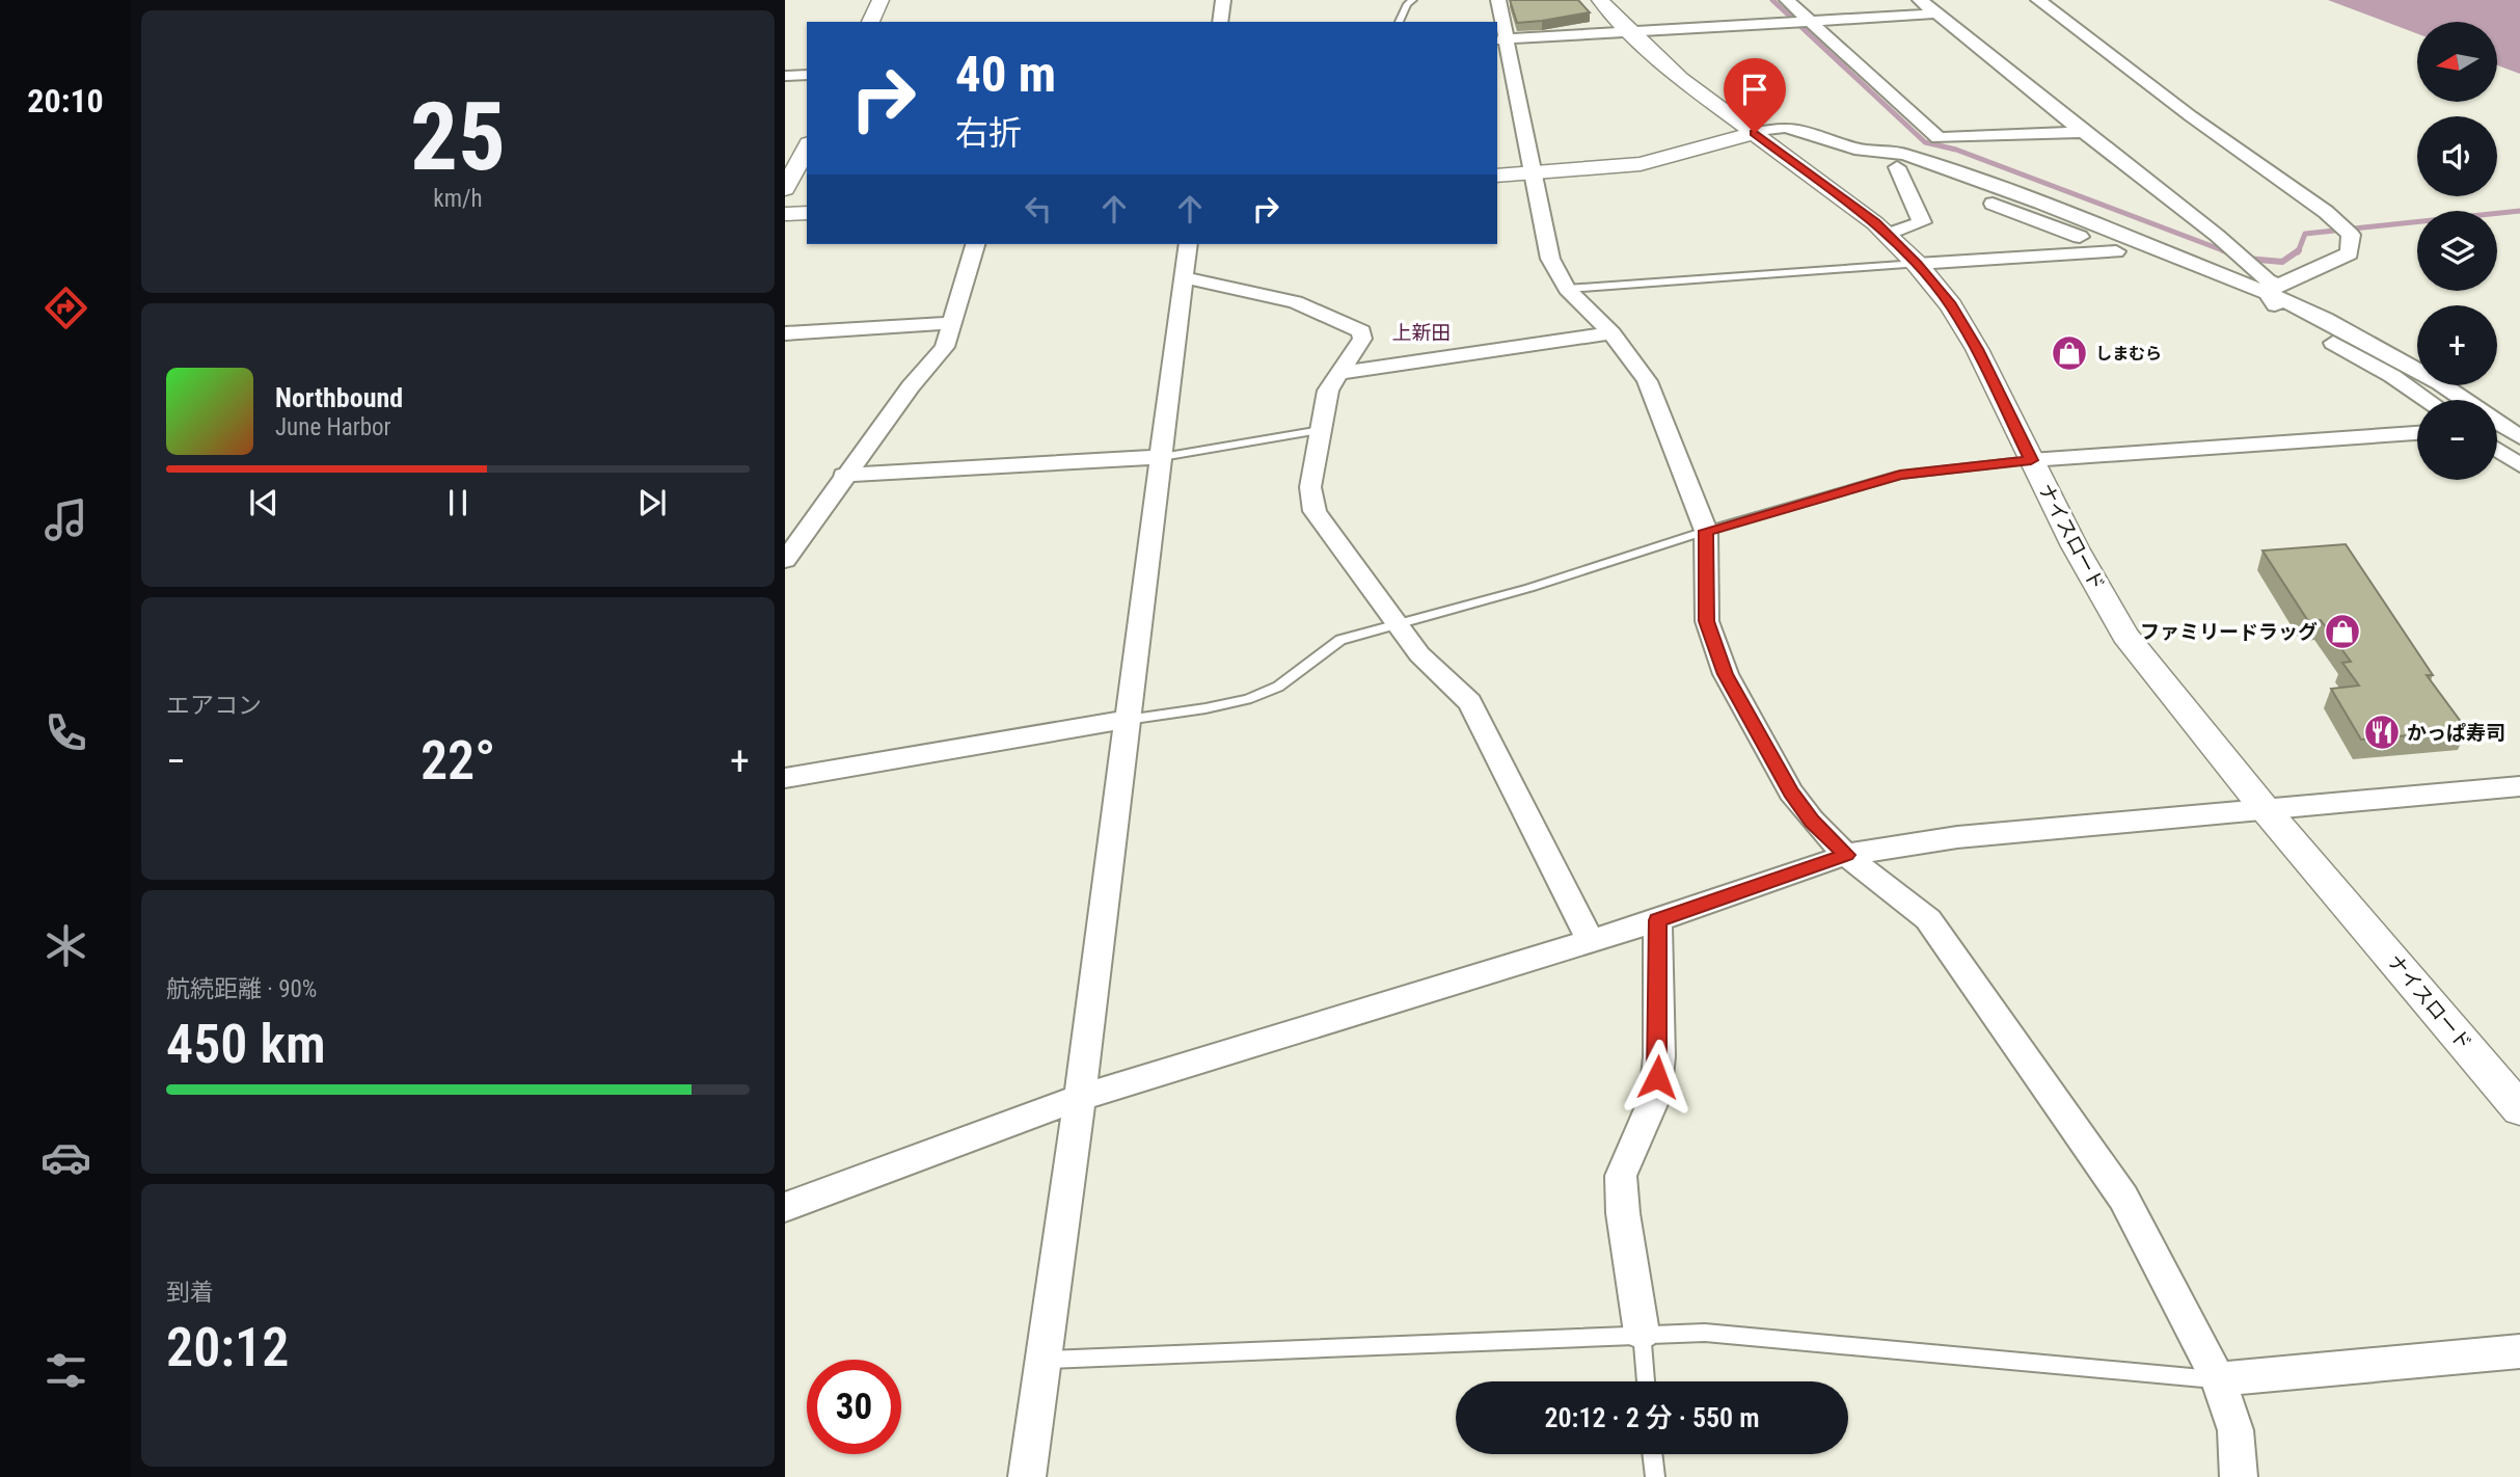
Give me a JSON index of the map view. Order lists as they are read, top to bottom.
{
  "streets": {
    "street": ["ナイスロード"]
  },
  "districts": ["上新田"],
  "places": {
    "shop": ["しまむら", "ファミリードラッグ"],
    "restaurant": ["かっぱ寿司"]
  },
  "north": "left",
  "page": {
    "tabs": "20:10",
    "tile": [
      ["25", "km/h"],
      "エアコン",
      ["航続距離 · 90%", "450 km"],
      ["到着", "20:12"]
    ],
    "map_buttons": ["+", "−"],
    "turn": ["40 m", "右折"],
    "song": ["Northbound", "June Harbor"],
    "heat": ["−", "22°", "+"],
    "limit": "30",
    "trip": "20:12 · 2 分 · 550 m"
  }
}
